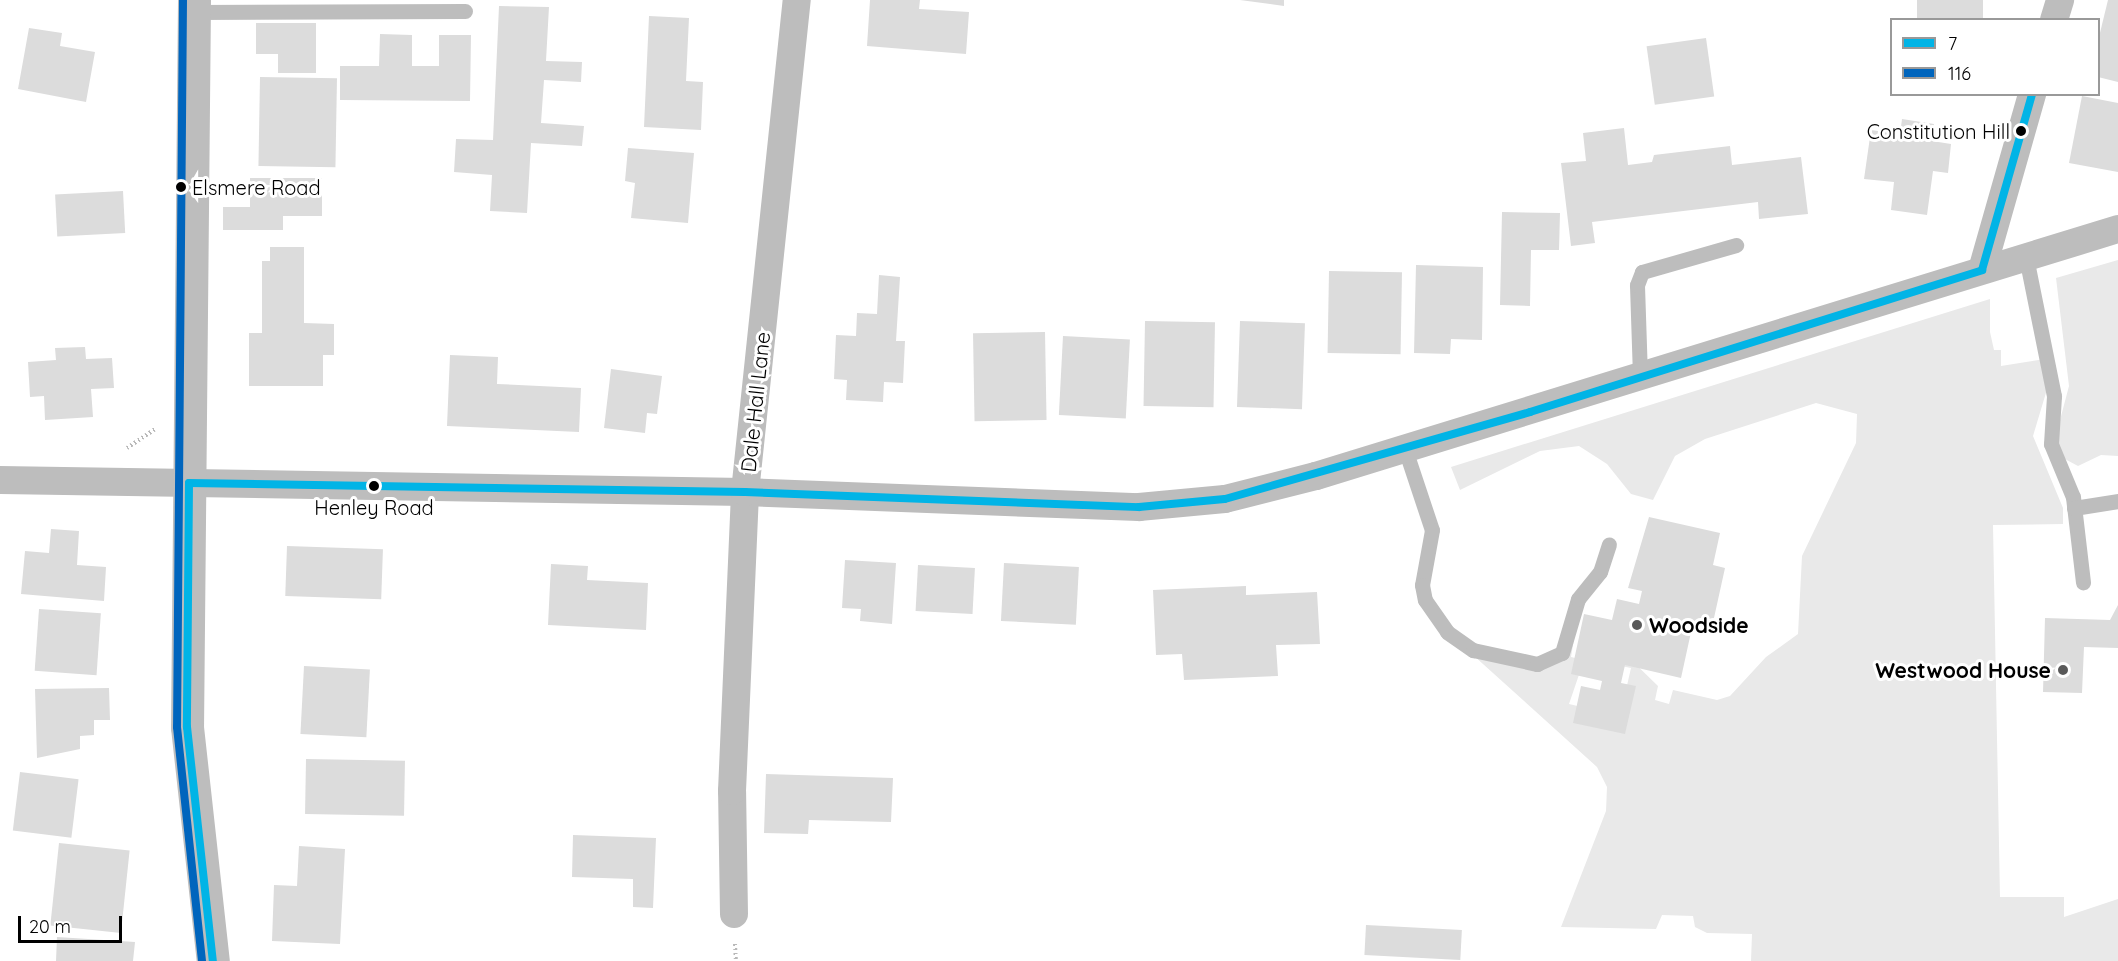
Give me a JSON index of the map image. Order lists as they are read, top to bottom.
{
  "streets": {
    "street": ["Dale Hall Lane"]
  },
  "places": [
    "Constitution Hill",
    "Elsmere Road",
    "Henley Road",
    "Woodside",
    "Westwood House"
  ],
  "lines": ["transit line 116", "transit line 7"],
  "legend": ["7", "116"],
  "scale_bar": "20 m"
}
